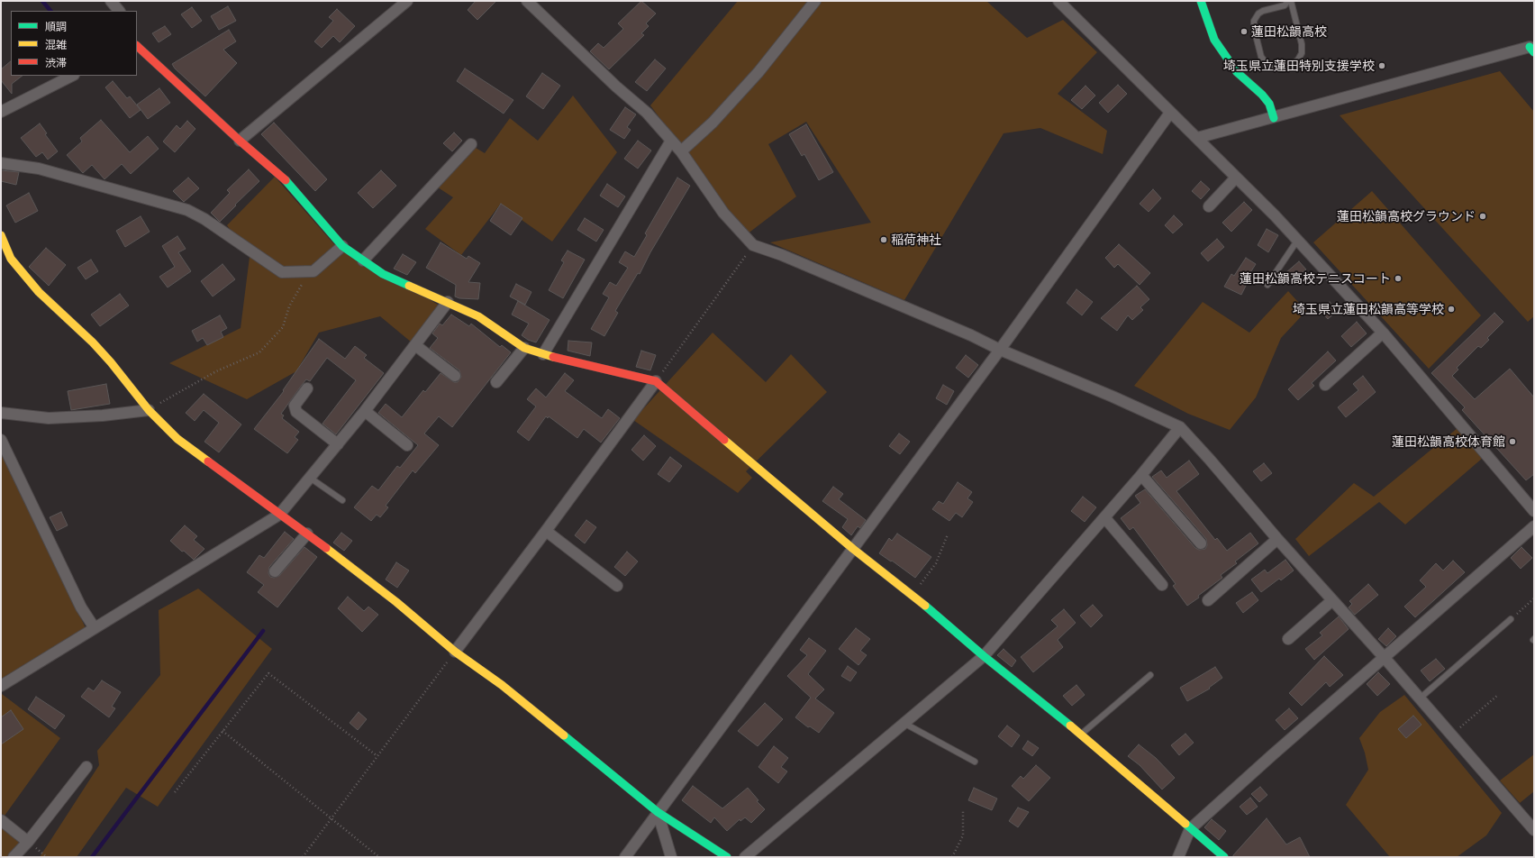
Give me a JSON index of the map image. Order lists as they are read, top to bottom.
{
  "places": [
    "蓮田松韻高校",
    "埼玉県立蓮田特別支援学校",
    "蓮田松韻高校グラウンド",
    "稲荷神社",
    "蓮田松韻高校テニスコート",
    "埼玉県立蓮田松韻高等学校",
    "蓮田松韻高校体育館"
  ],
  "legend": ["順調", "混雑", "渋滞"]
}
